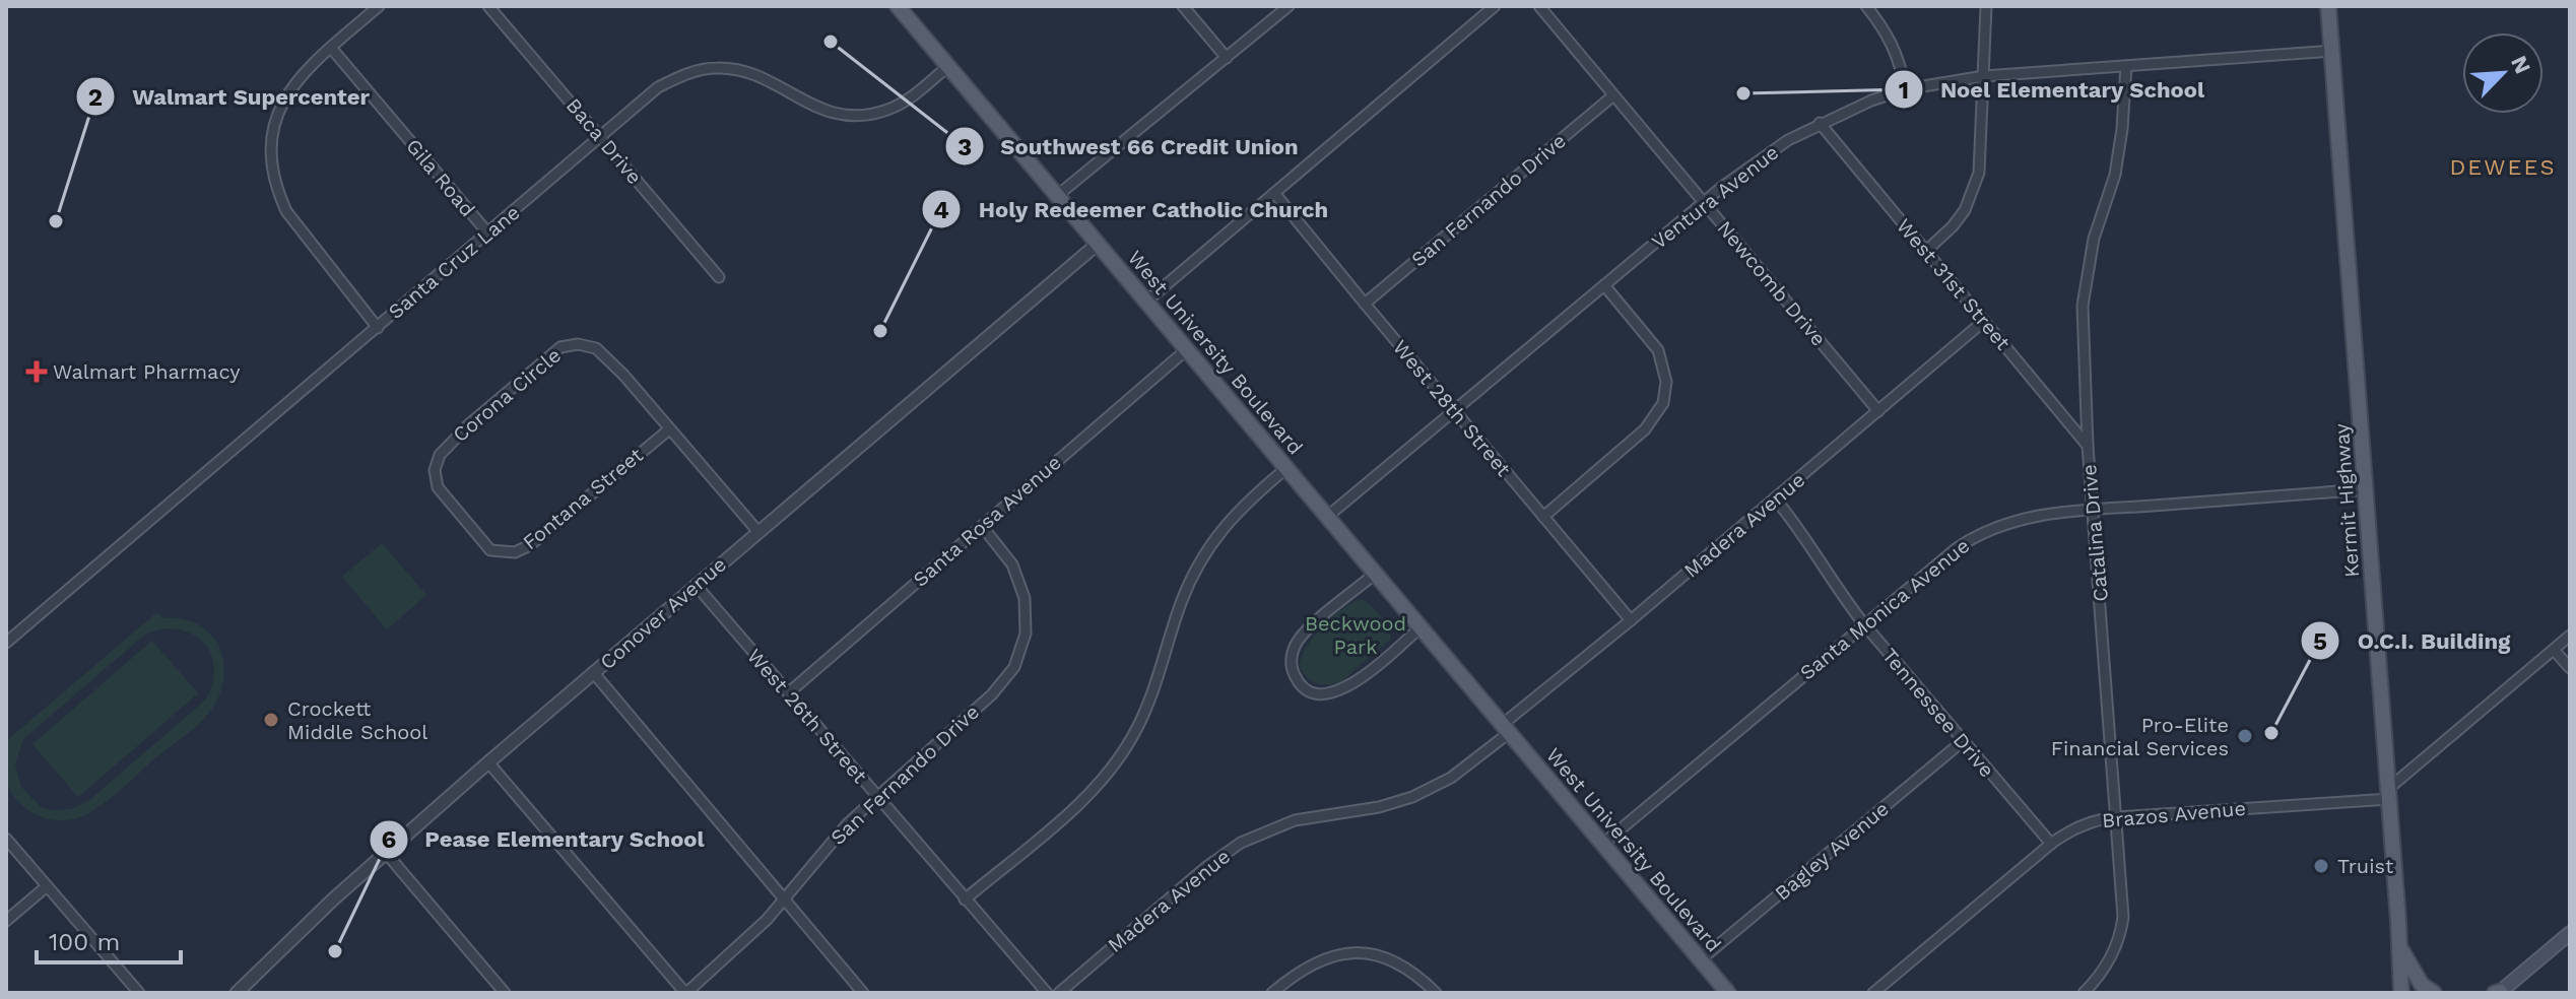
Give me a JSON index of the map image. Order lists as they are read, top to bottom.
{
  "streets": {
    "main road": ["West University Boulevard", "Kermit Highway"],
    "street": [
      "Baca Drive",
      "Gila Road",
      "Ventura Avenue",
      "San Fernando Drive",
      "Santa Cruz Lane",
      "Newcomb Drive",
      "West 31st Street",
      "Corona Circle",
      "West 28th Street",
      "Fontana Street",
      "Santa Rosa Avenue",
      "Madera Avenue",
      "Catalina Drive",
      "Santa Monica Avenue",
      "Conover Avenue",
      "Tennessee Drive",
      "West 26th Street",
      "Brazos Avenue",
      "Bagley Avenue"
    ]
  },
  "crossings": [
    ["Baca Drive", "Santa Cruz Lane"],
    ["Gila Road", "Santa Cruz Lane"],
    ["Ventura Avenue", "Newcomb Drive"],
    ["Ventura Avenue", "West 31st Street"],
    ["Ventura Avenue", "West University Boulevard"],
    ["Ventura Avenue", "West 28th Street"],
    ["Ventura Avenue", "Kermit Highway"],
    ["Ventura Avenue", "Catalina Drive"],
    ["San Fernando Drive", "Newcomb Drive"],
    ["San Fernando Drive", "West 28th Street"],
    ["San Fernando Drive", "Santa Rosa Avenue"],
    ["San Fernando Drive", "West 26th Street"],
    ["Santa Cruz Lane", "West University Boulevard"],
    ["Newcomb Drive", "Madera Avenue"],
    ["West 31st Street", "Madera Avenue"],
    ["West 31st Street", "Catalina Drive"],
    ["West University Boulevard", "Santa Rosa Avenue"],
    ["West University Boulevard", "Madera Avenue"],
    ["West University Boulevard", "Santa Monica Avenue"],
    ["West University Boulevard", "Conover Avenue"],
    ["West University Boulevard", "Bagley Avenue"],
    ["Corona Circle", "Fontana Street"],
    ["Corona Circle", "Conover Avenue"],
    ["West 28th Street", "Madera Avenue"],
    ["Kermit Highway", "Santa Monica Avenue"],
    ["Kermit Highway", "Brazos Avenue"],
    ["Santa Rosa Avenue", "West 26th Street"],
    ["Madera Avenue", "Tennessee Drive"],
    ["Catalina Drive", "Santa Monica Avenue"],
    ["Catalina Drive", "Brazos Avenue"],
    ["Santa Monica Avenue", "Tennessee Drive"],
    ["Conover Avenue", "West 26th Street"],
    ["Tennessee Drive", "Brazos Avenue"],
    ["Tennessee Drive", "Bagley Avenue"]
  ],
  "districts": ["DEWEES"],
  "parks": ["Beckwood Park"],
  "places": {
    "other": [
      "Southwest 66 Credit Union",
      "Noel Elementary School",
      "Walmart Supercenter",
      "Holy Redeemer Catholic Church",
      "Crockett Middle School",
      "O.C.I. Building",
      "Pro-Elite Financial Services",
      "Truist",
      "Pease Elementary School"
    ],
    "health": ["Walmart Pharmacy"]
  },
  "scale_bar": "100 m",
  "north": "top right"
}
